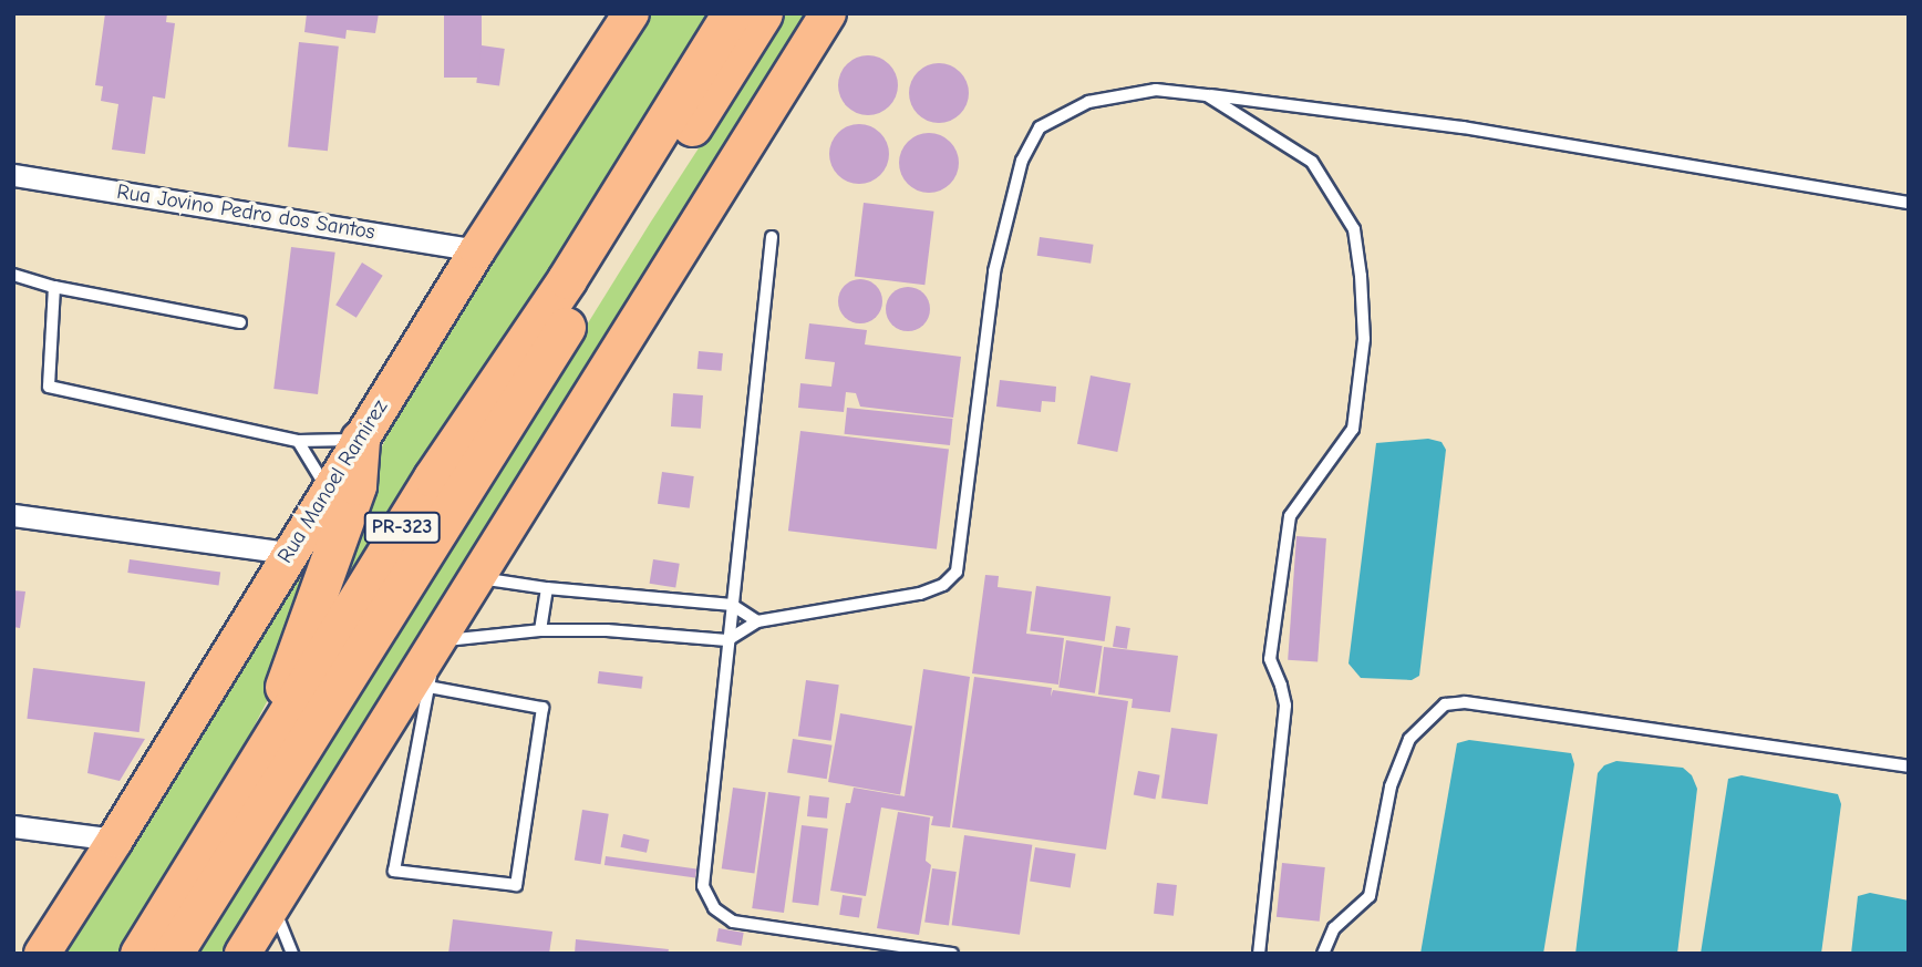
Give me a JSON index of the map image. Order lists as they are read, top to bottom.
{
  "streets": {
    "highway": ["PR-323"],
    "main road": ["Rua Manoel Ramirez"],
    "street": ["Rua Jovino Pedro dos Santos"]
  },
  "crossings": [
    ["Rua Jovino Pedro dos Santos", "Rua Manoel Ramirez"]
  ]
}
